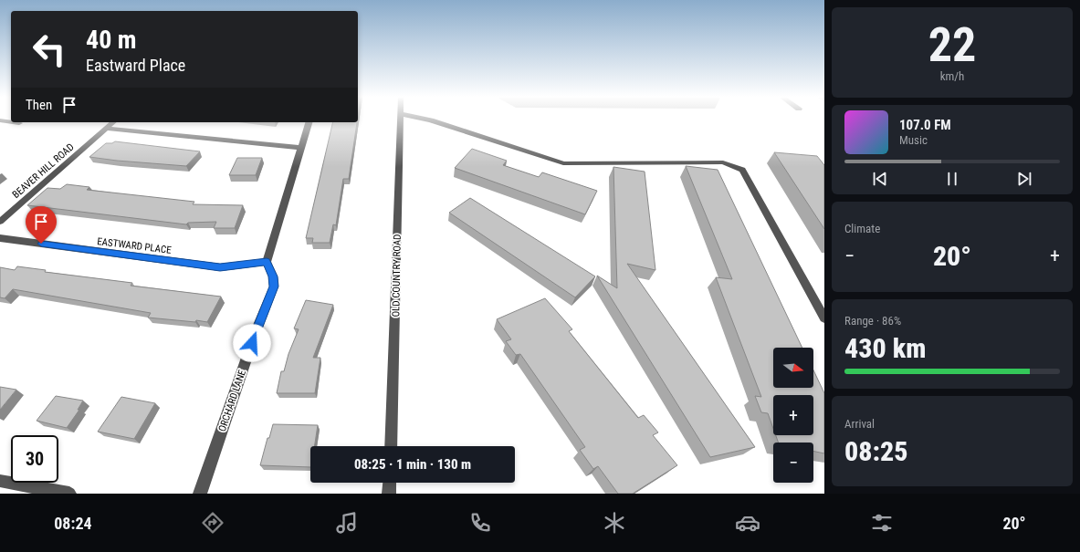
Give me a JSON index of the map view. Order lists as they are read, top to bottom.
{
  "streets": {
    "street": [
      "BEAVER HILL ROAD",
      "EASTWARD PLACE",
      "OLD COUNTRY ROAD",
      "ORCHARD LANE"
    ]
  },
  "crossings": [
    ["EASTWARD PLACE", "ORCHARD LANE"]
  ],
  "north": "right",
  "page": {
    "tile": [
      ["22", "km/h"],
      "Climate",
      ["Range · 86%", "430 km"],
      ["Arrival", "08:25"]
    ],
    "turn": ["40 m", "Eastward Place"],
    "then": "Then",
    "song": ["107.0 FM", "Music"],
    "heat": ["−", "20°", "+"],
    "map_buttons": ["+", "−"],
    "limit": "30",
    "trip": "08:25 · 1 min · 130 m",
    "tabs": ["08:24", "20°"]
  }
}
